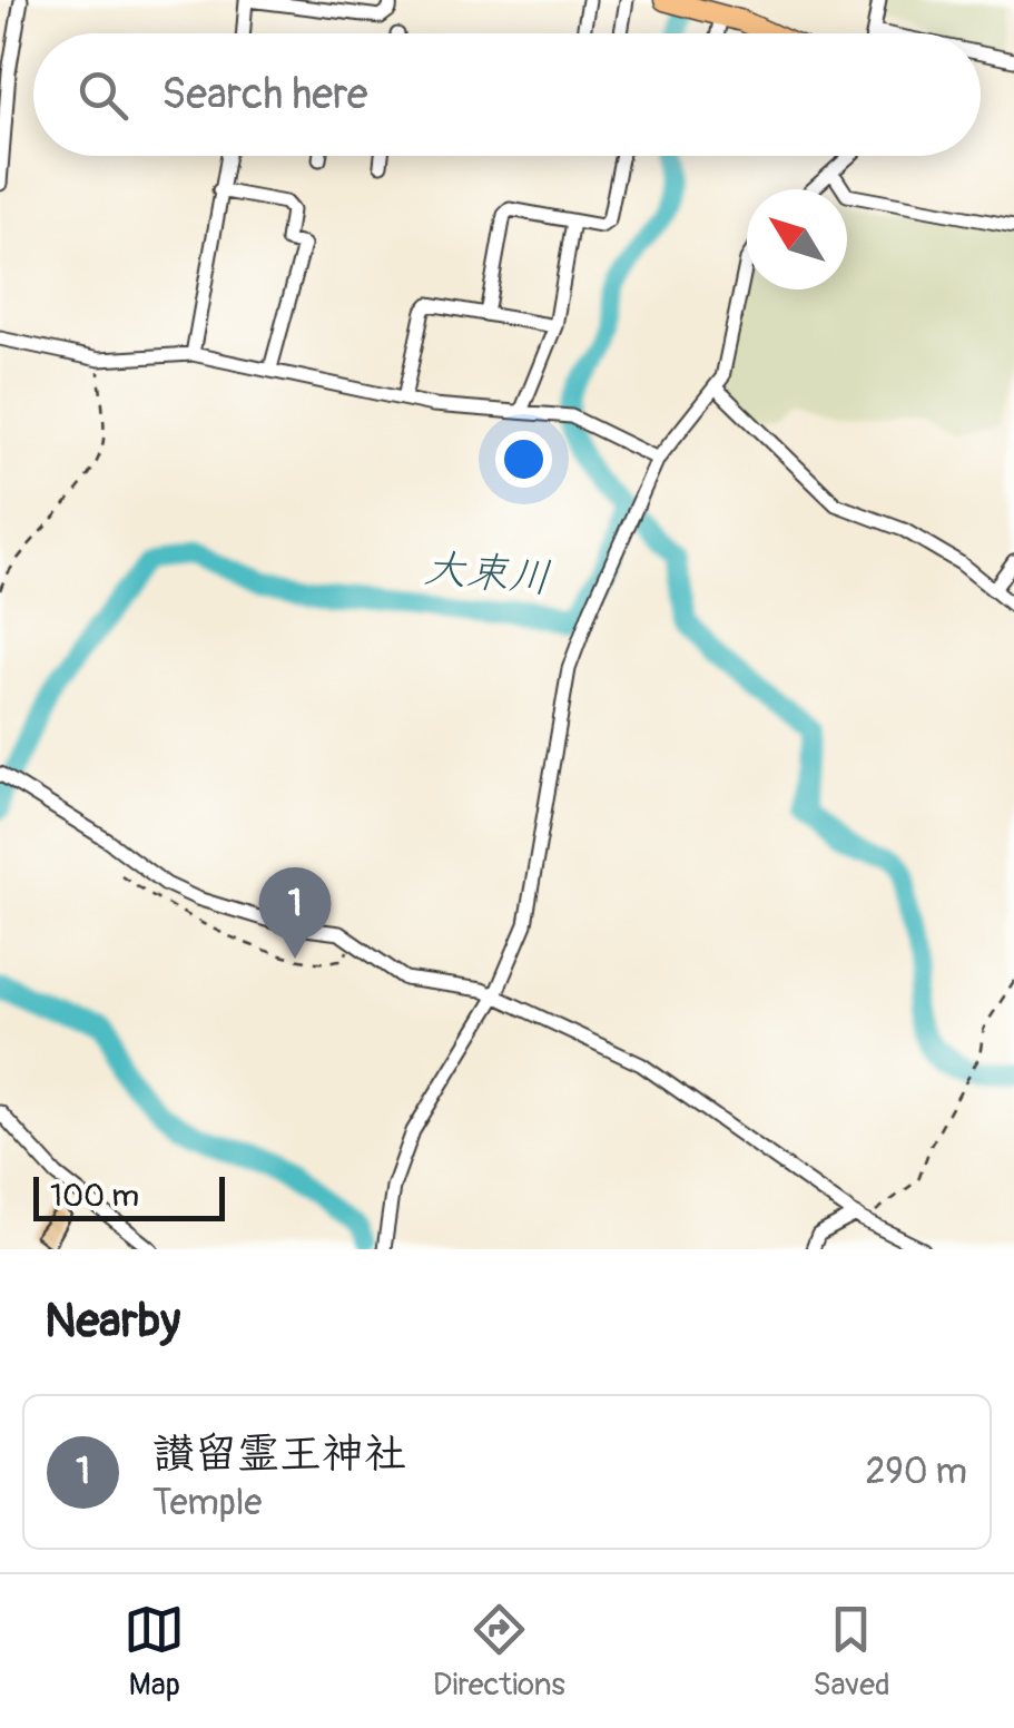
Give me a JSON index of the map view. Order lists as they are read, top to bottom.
{
  "water": ["大束川"],
  "scale_bar": "100 m",
  "north": "top left",
  "page": {
    "search": "Search here",
    "pins": "1",
    "scale": "100 m",
    "heading": "Nearby",
    "list": [
      {
        "mark": "1",
        "name": "讃留霊王神社",
        "note": "Temple",
        "value": "290 m"
      }
    ],
    "nav": ["Map", "Directions", "Saved"]
  }
}
